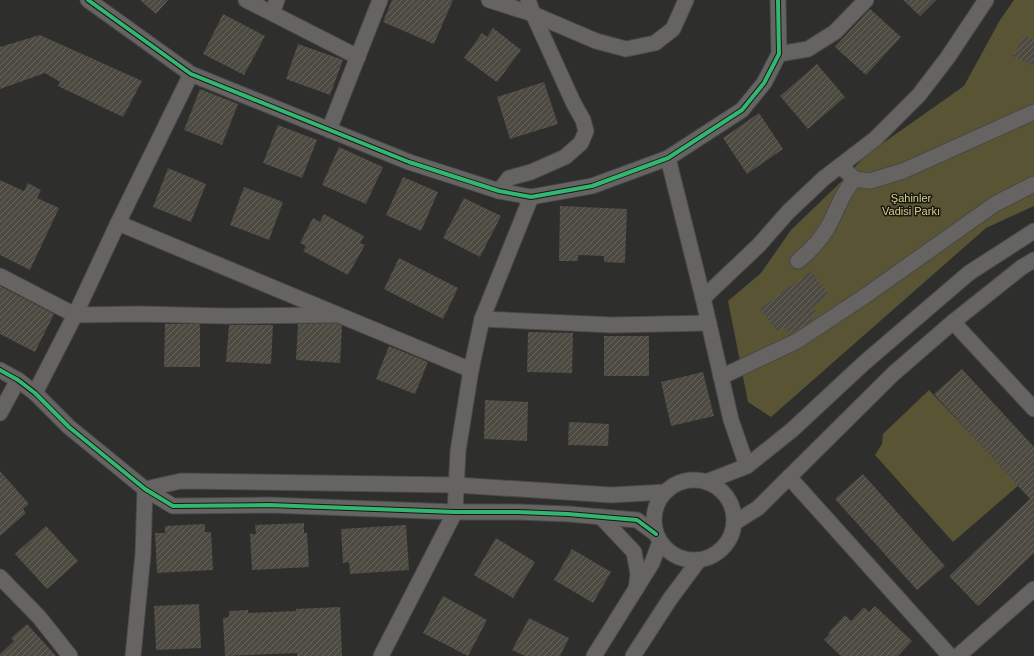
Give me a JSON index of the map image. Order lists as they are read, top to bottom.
{
  "parks": ["Şahinler Vadisi Parkı"]
}
